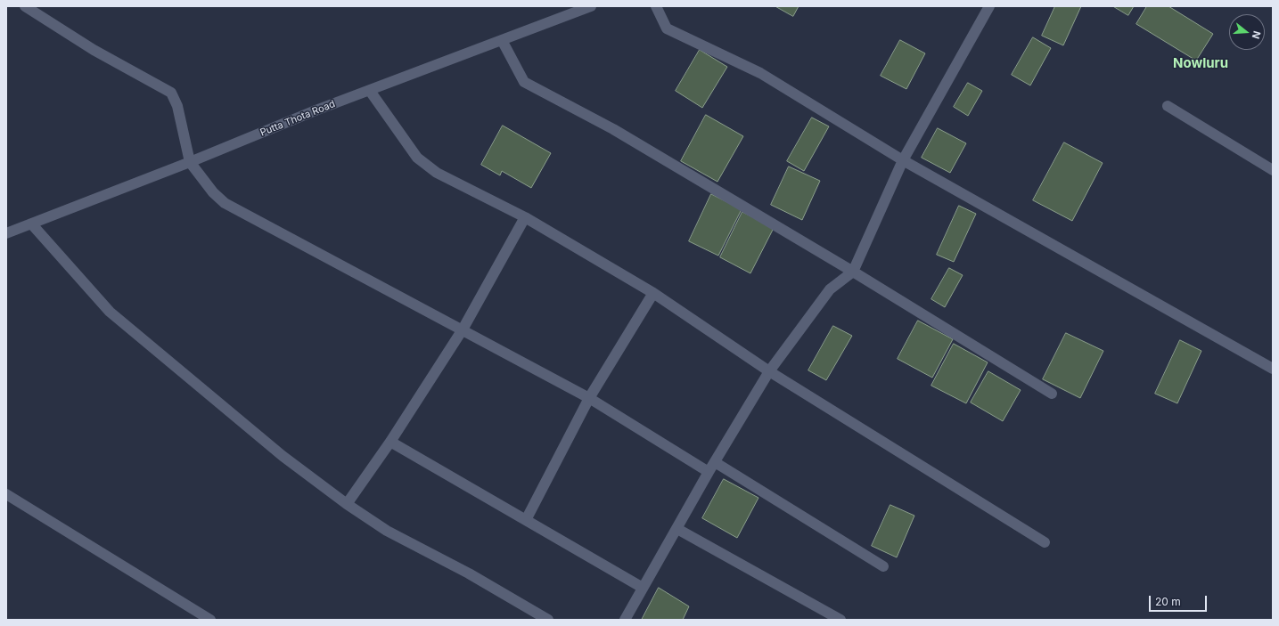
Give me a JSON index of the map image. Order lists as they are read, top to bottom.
{
  "streets": {
    "street": ["Putta Thota Road"]
  },
  "districts": ["Nowluru"],
  "scale_bar": "20 m",
  "north": "right"
}
